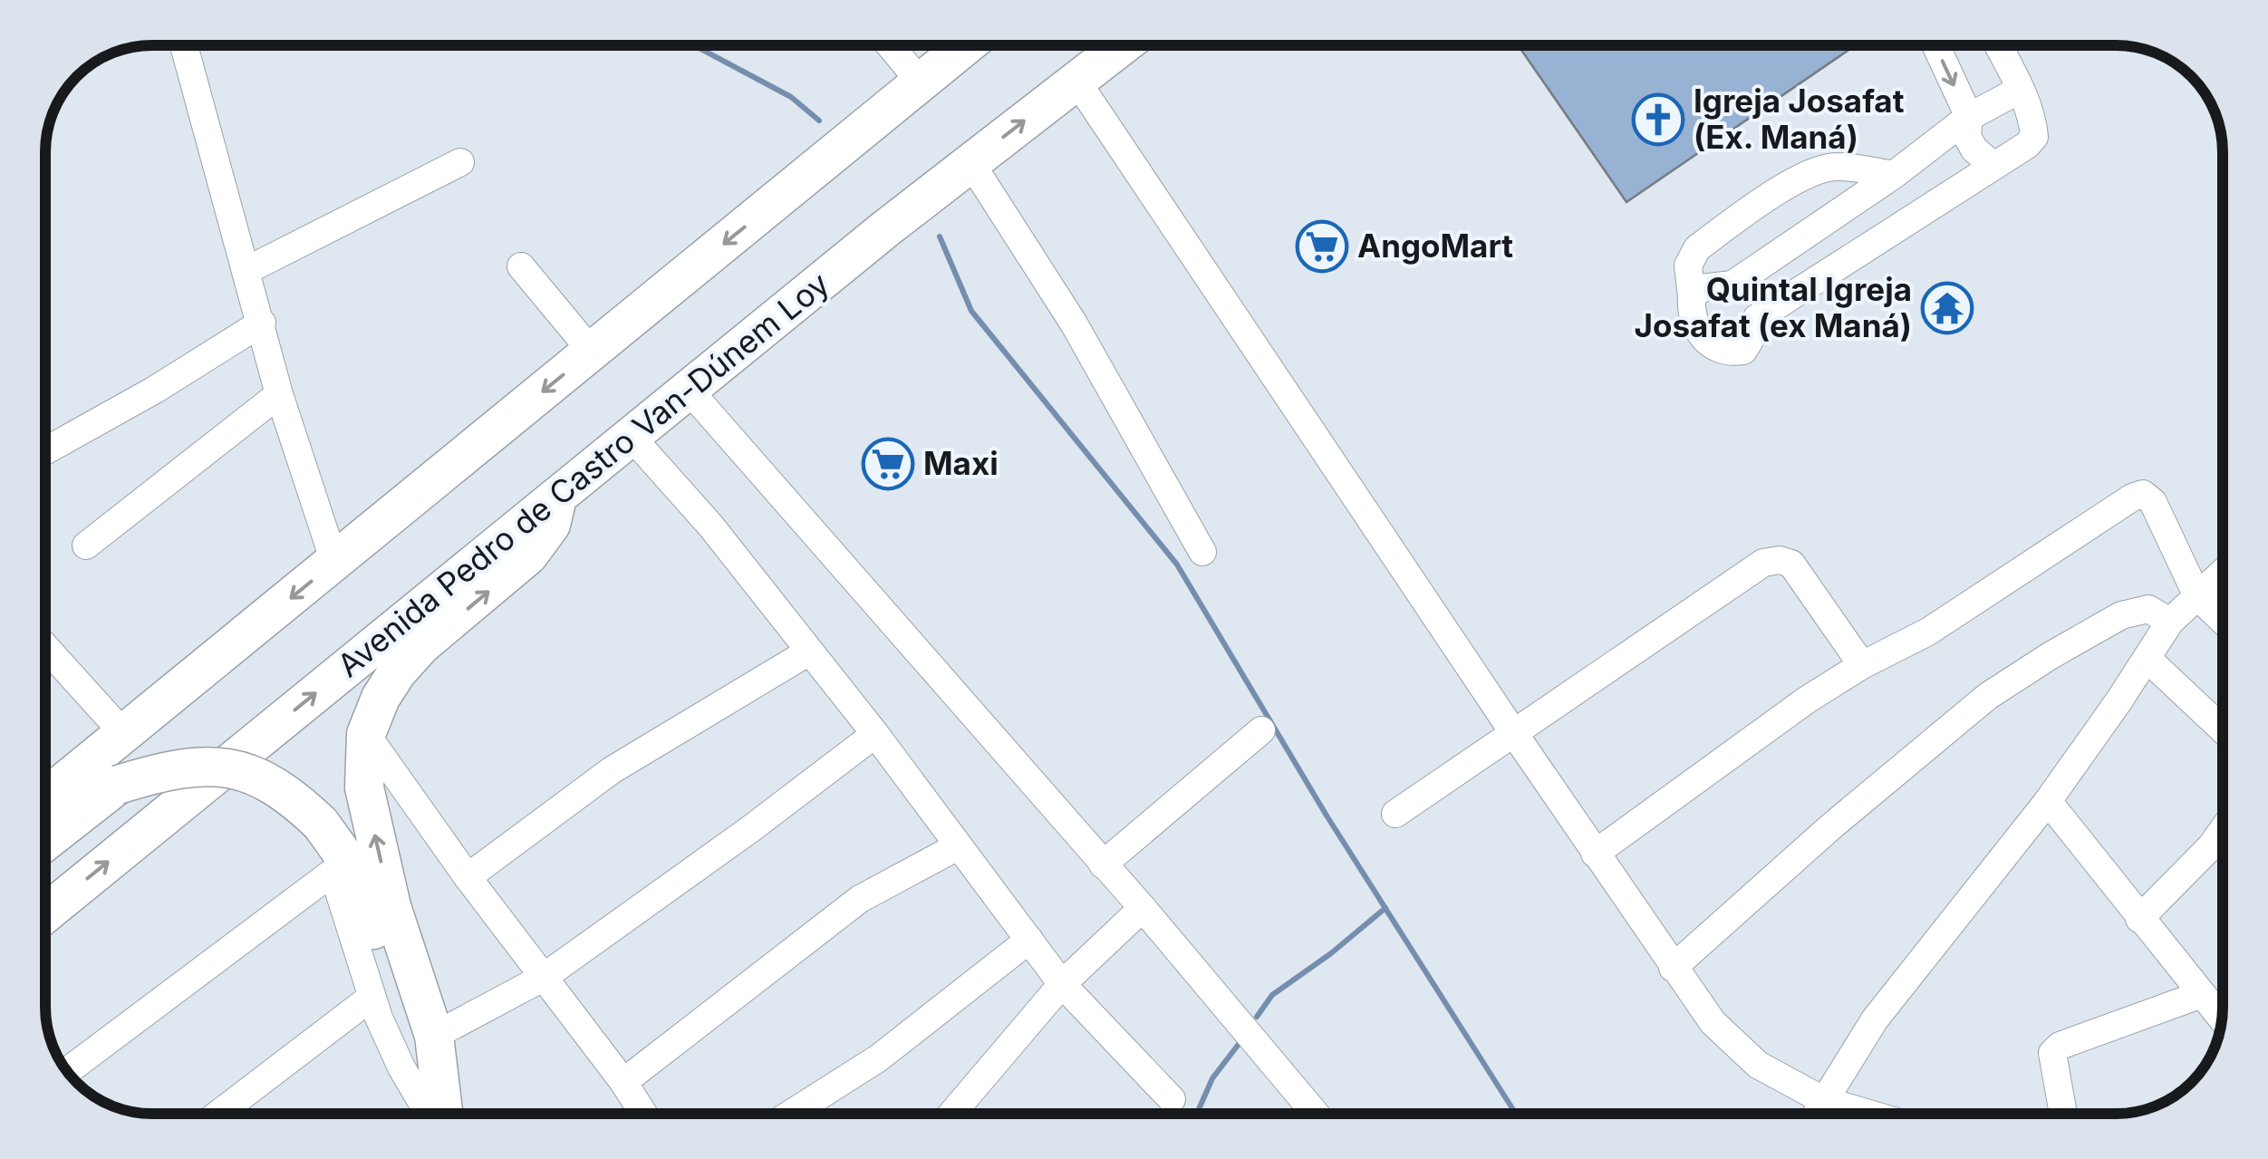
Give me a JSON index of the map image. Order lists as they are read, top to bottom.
{
  "streets": {
    "highway": ["Avenida Pedro de Castro Van-Dúnem Loy"]
  },
  "places": {
    "church": ["Igreja Josafat (Ex. Maná)"],
    "supermarket": ["AngoMart", "Maxi"],
    "temple": ["Quintal Igreja Josafat (ex Maná)"]
  }
}
